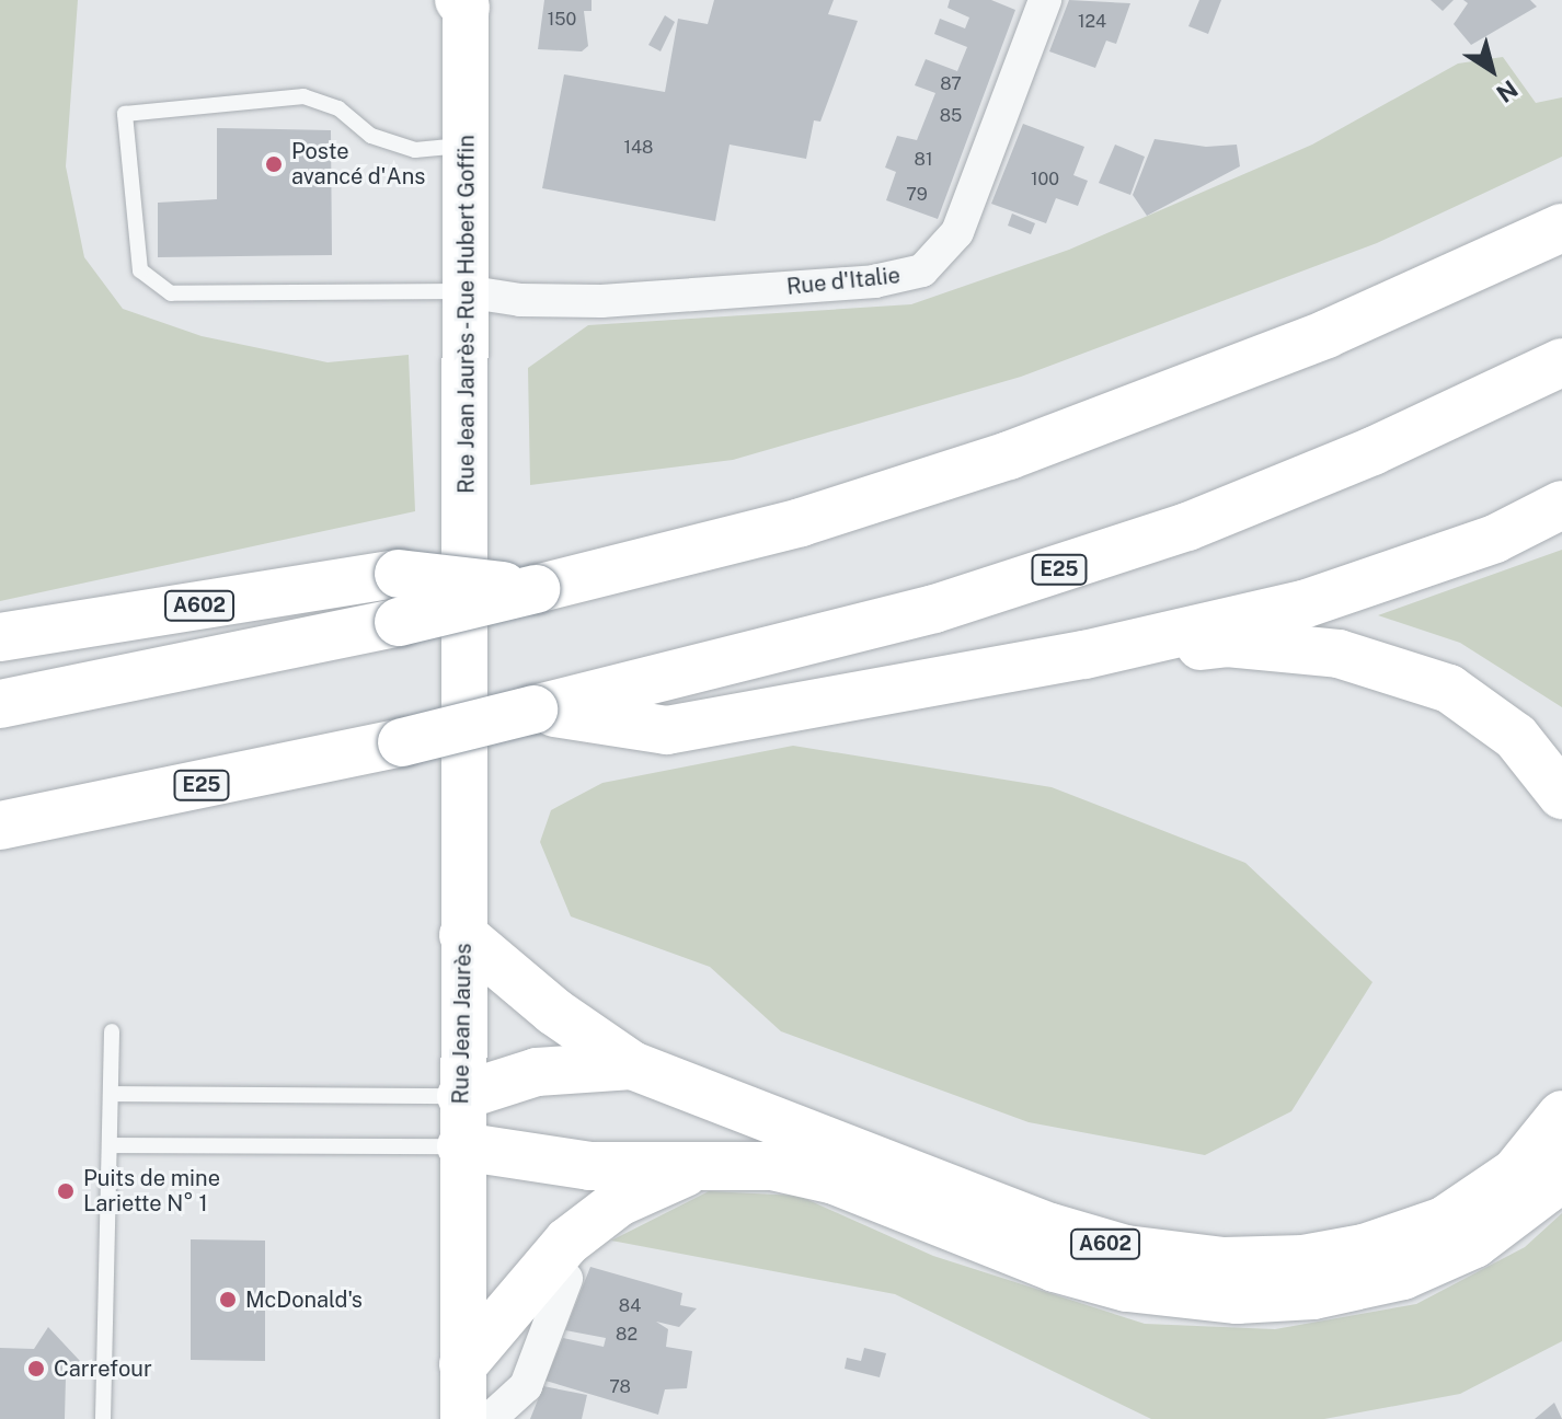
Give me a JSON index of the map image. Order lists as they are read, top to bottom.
{
  "streets": {
    "highway": ["E25", "A602"],
    "main road": ["Rue Jean Jaurès - Rue Hubert Goffin", "Rue Jean Jaurès"],
    "street": ["Rue d'Italie"]
  },
  "crossings": [
    ["Rue d'Italie", "Rue Jean Jaurès - Rue Hubert Goffin"],
    ["Rue Jean Jaurès - Rue Hubert Goffin", "Rue Jean Jaurès"],
    ["A602", "Rue Jean Jaurès"]
  ],
  "places": [
    "Poste avancé d'Ans",
    "Puits de mine Lariette N° 1",
    "McDonald's",
    "Carrefour"
  ],
  "house_numbers": [
    "150",
    "124",
    "87",
    "85",
    "148",
    "81",
    "100",
    "79",
    "84",
    "82",
    "78"
  ],
  "north": "bottom right"
}
